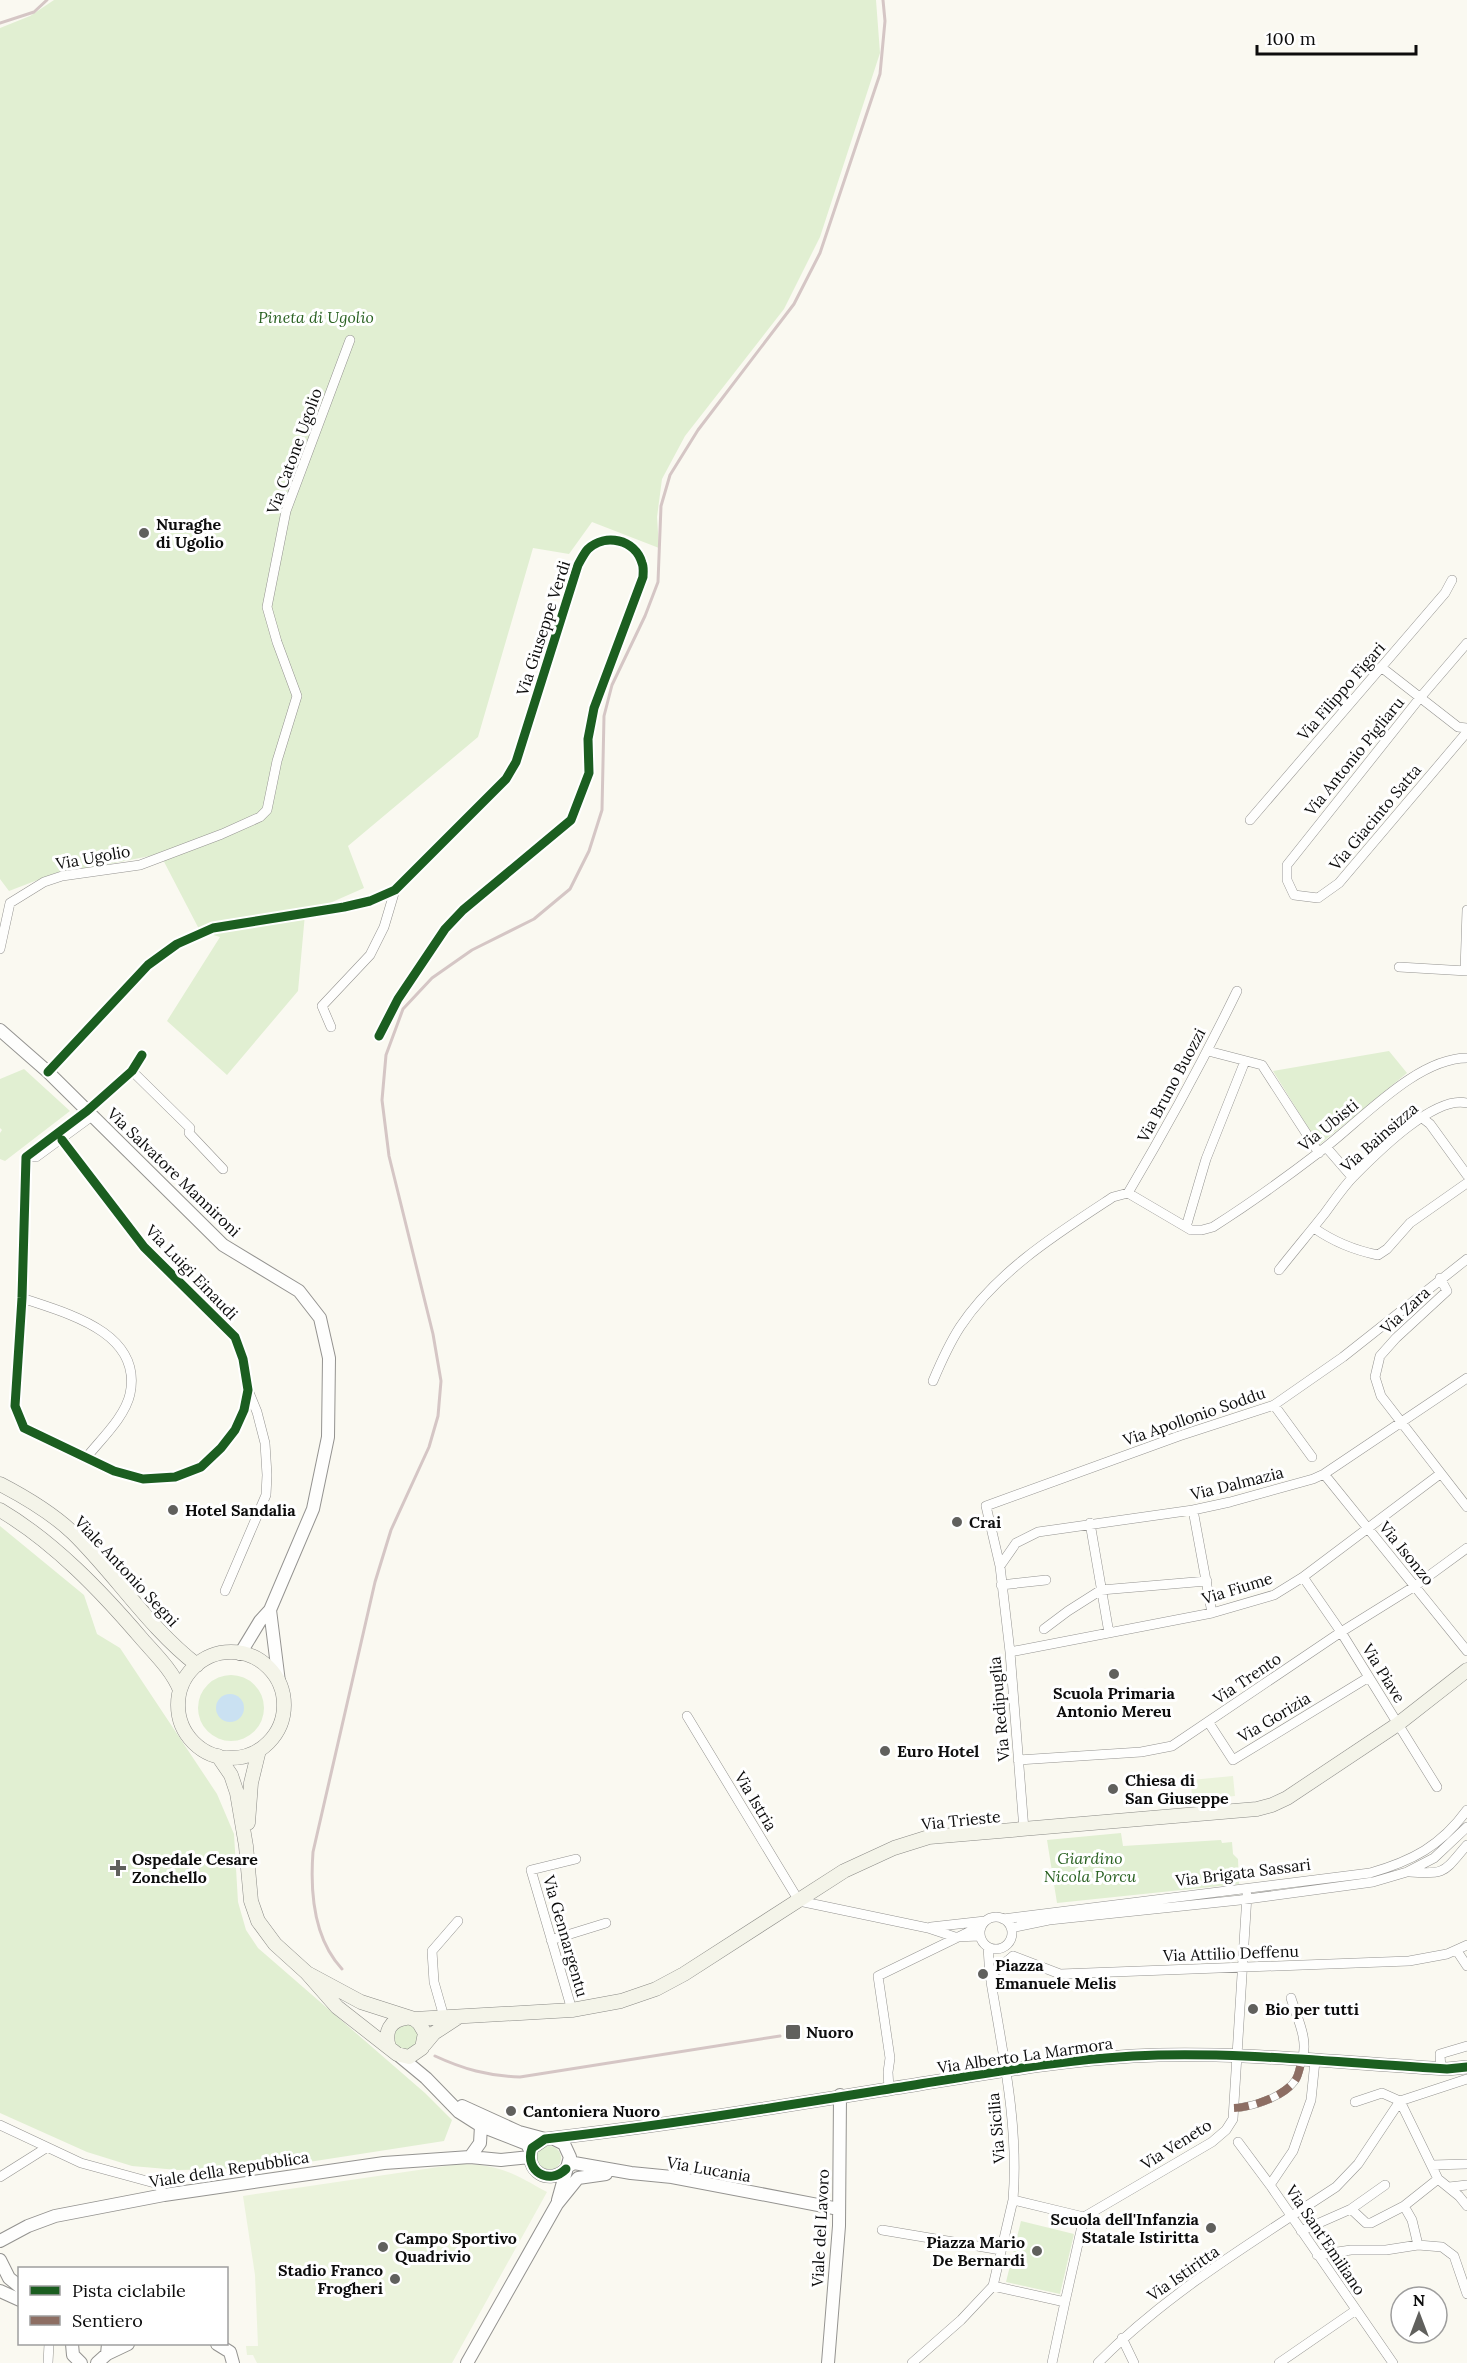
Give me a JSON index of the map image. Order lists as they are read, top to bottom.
{
  "streets": {
    "main road": ["Viale Antonio Segni", "Via Trieste"],
    "street": [
      "Via Catone Ugolio",
      "Via Giuseppe Verdi",
      "Via Filippo Figari",
      "Via Antonio Pigliaru",
      "Via Giacinto Satta",
      "Via Ugolio",
      "Via Bruno Buozzi",
      "Via Ubisti",
      "Via Bainsizza",
      "Via Salvatore Mannironi",
      "Via Luigi Einaudi",
      "Via Zara",
      "Via Apollonio Soddu",
      "Via Dalmazia",
      "Via Isonzo",
      "Via Fiume",
      "Via Piave",
      "Via Trento",
      "Via Redipuglia",
      "Via Gorizia",
      "Via Istria",
      "Via Brigata Sassari",
      "Via Gennargentu",
      "Via Attilio Deffenu",
      "Via Alberto La Marmora",
      "Via Sicilia",
      "Via Veneto",
      "Viale della Repubblica",
      "Via Lucania",
      "Viale del Lavoro",
      "Via Sant'Emiliano",
      "Via Istiritta"
    ]
  },
  "crossings": [
    ["Via Catone Ugolio", "Via Ugolio"],
    ["Via Giuseppe Verdi", "Via Salvatore Mannironi"],
    ["Via Antonio Pigliaru", "Via Giacinto Satta"],
    ["Via Salvatore Mannironi", "Viale Antonio Segni"],
    ["Via Zara", "Via Apollonio Soddu"],
    ["Via Zara", "Via Dalmazia"],
    ["Via Apollonio Soddu", "Via Dalmazia"],
    ["Via Apollonio Soddu", "Via Redipuglia"],
    ["Via Dalmazia", "Via Isonzo"],
    ["Via Dalmazia", "Via Redipuglia"],
    ["Via Isonzo", "Via Fiume"],
    ["Via Isonzo", "Via Trento"],
    ["Via Fiume", "Via Piave"],
    ["Via Fiume", "Via Redipuglia"],
    ["Via Piave", "Via Trento"],
    ["Via Piave", "Via Gorizia"],
    ["Via Piave", "Via Trieste"],
    ["Via Trento", "Via Redipuglia"],
    ["Via Trento", "Via Gorizia"],
    ["Via Redipuglia", "Via Trieste"],
    ["Via Istria", "Via Trieste"],
    ["Via Trieste", "Via Gennargentu"],
    ["Via Brigata Sassari", "Via Sicilia"],
    ["Via Brigata Sassari", "Via Veneto"],
    ["Via Attilio Deffenu", "Via Veneto"],
    ["Via Alberto La Marmora", "Via Sicilia"],
    ["Via Alberto La Marmora", "Via Veneto"],
    ["Via Alberto La Marmora", "Viale della Repubblica"],
    ["Via Alberto La Marmora", "Via Lucania"],
    ["Via Alberto La Marmora", "Viale del Lavoro"],
    ["Via Alberto La Marmora", "Via Sant'Emiliano"],
    ["Viale della Repubblica", "Via Lucania"],
    ["Via Lucania", "Viale del Lavoro"],
    ["Via Sant'Emiliano", "Via Istiritta"]
  ],
  "parks": ["Pineta di Ugolio", "Giardino Nicola Porcu"],
  "places": {
    "other": [
      "Nuraghe di Ugolio",
      "Hotel Sandalia",
      "Crai",
      "Scuola Primaria Antonio Mereu",
      "Euro Hotel",
      "Chiesa di San Giuseppe",
      "Piazza Emanuele Melis",
      "Bio per tutti",
      "Cantoniera Nuoro",
      "Scuola dell'Infanzia Statale Istiritta",
      "Campo Sportivo Quadrivio",
      "Piazza Mario De Bernardi",
      "Stadio Franco Frogheri"
    ],
    "health": ["Ospedale Cesare Zonchello"],
    "transit": ["Nuoro"]
  },
  "legend": ["Pista ciclabile", "Sentiero"],
  "scale_bar": "100 m",
  "north": "top"
}
